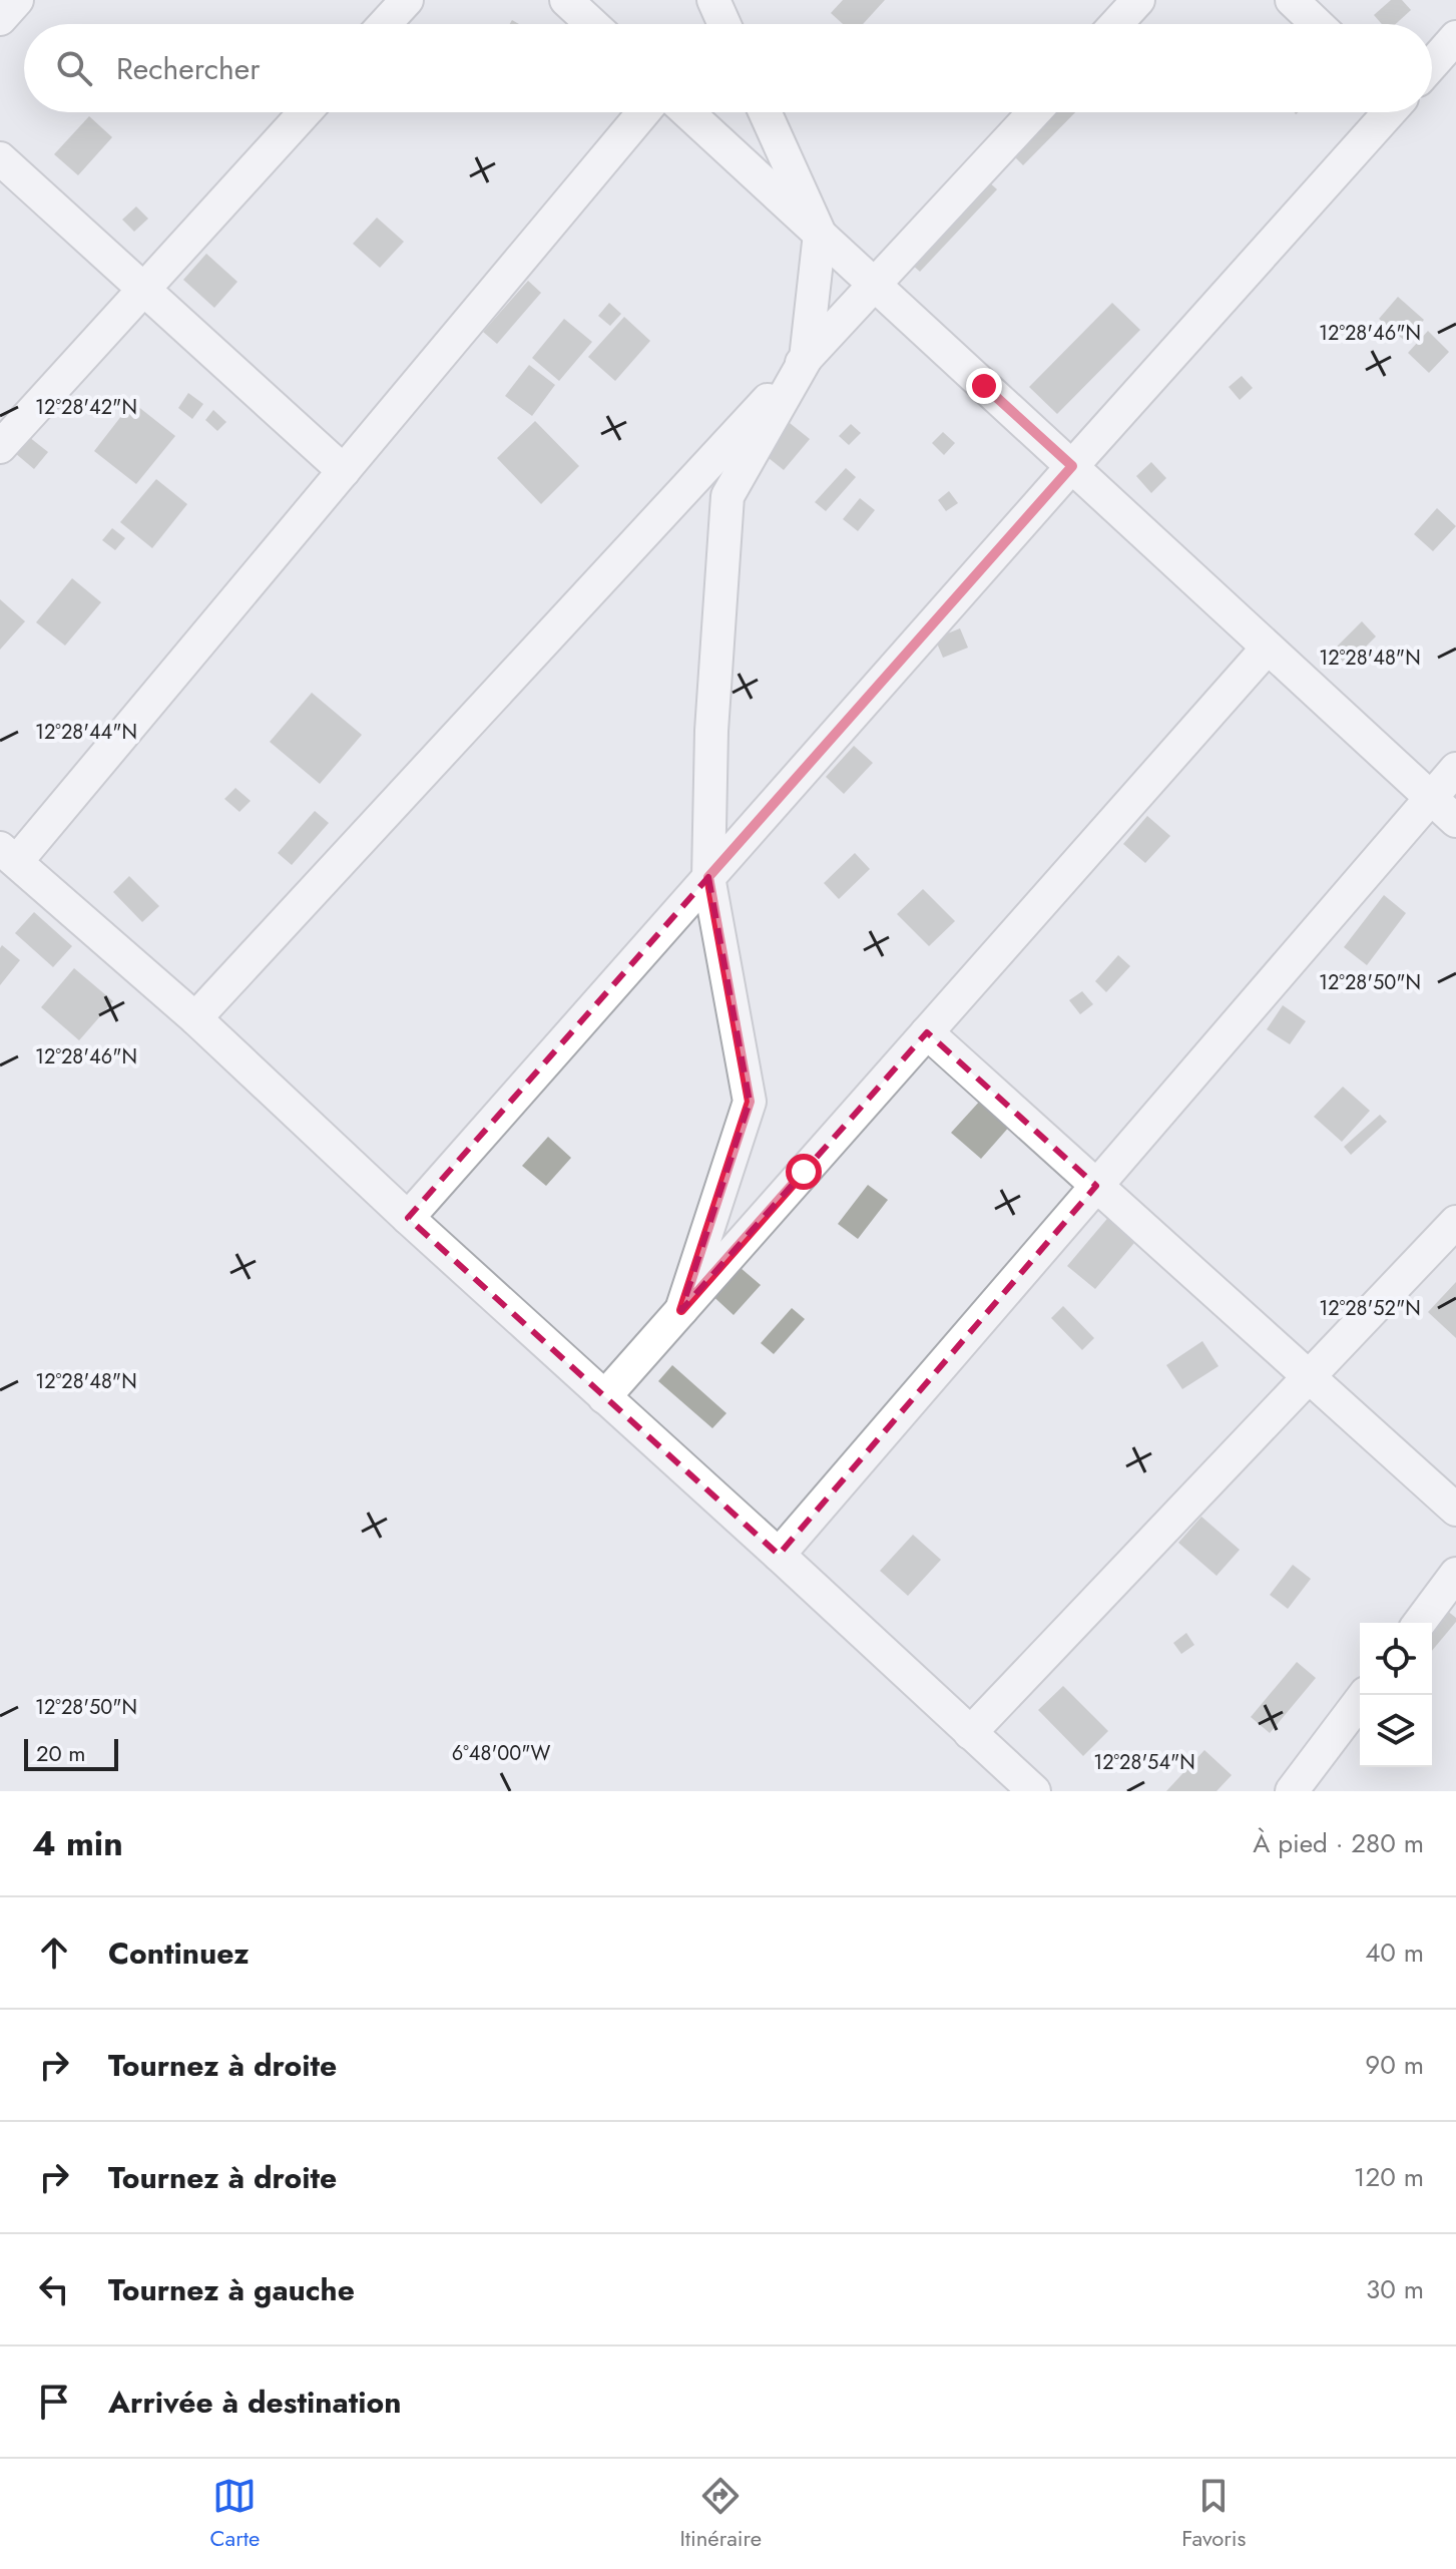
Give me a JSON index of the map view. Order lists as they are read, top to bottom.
{
  "scale_bar": "20 m",
  "page": {
    "search": "Rechercher",
    "scale": "20 m",
    "heading": ["4 min", "À pied · 280 m"],
    "list": [
      ["Continuez", "40 m"],
      ["Tournez à droite", "90 m"],
      ["Tournez à droite", "120 m"],
      ["Tournez à gauche", "30 m"],
      "Arrivée à destination"
    ],
    "nav": ["Carte", "Itinéraire", "Favoris"]
  },
  "coordinates": [
    "12°28'46\"N",
    "12°28'42\"N",
    "12°28'48\"N",
    "12°28'44\"N",
    "12°28'50\"N",
    "12°28'52\"N",
    "6°48'00\"W",
    "12°28'54\"N"
  ]
}
